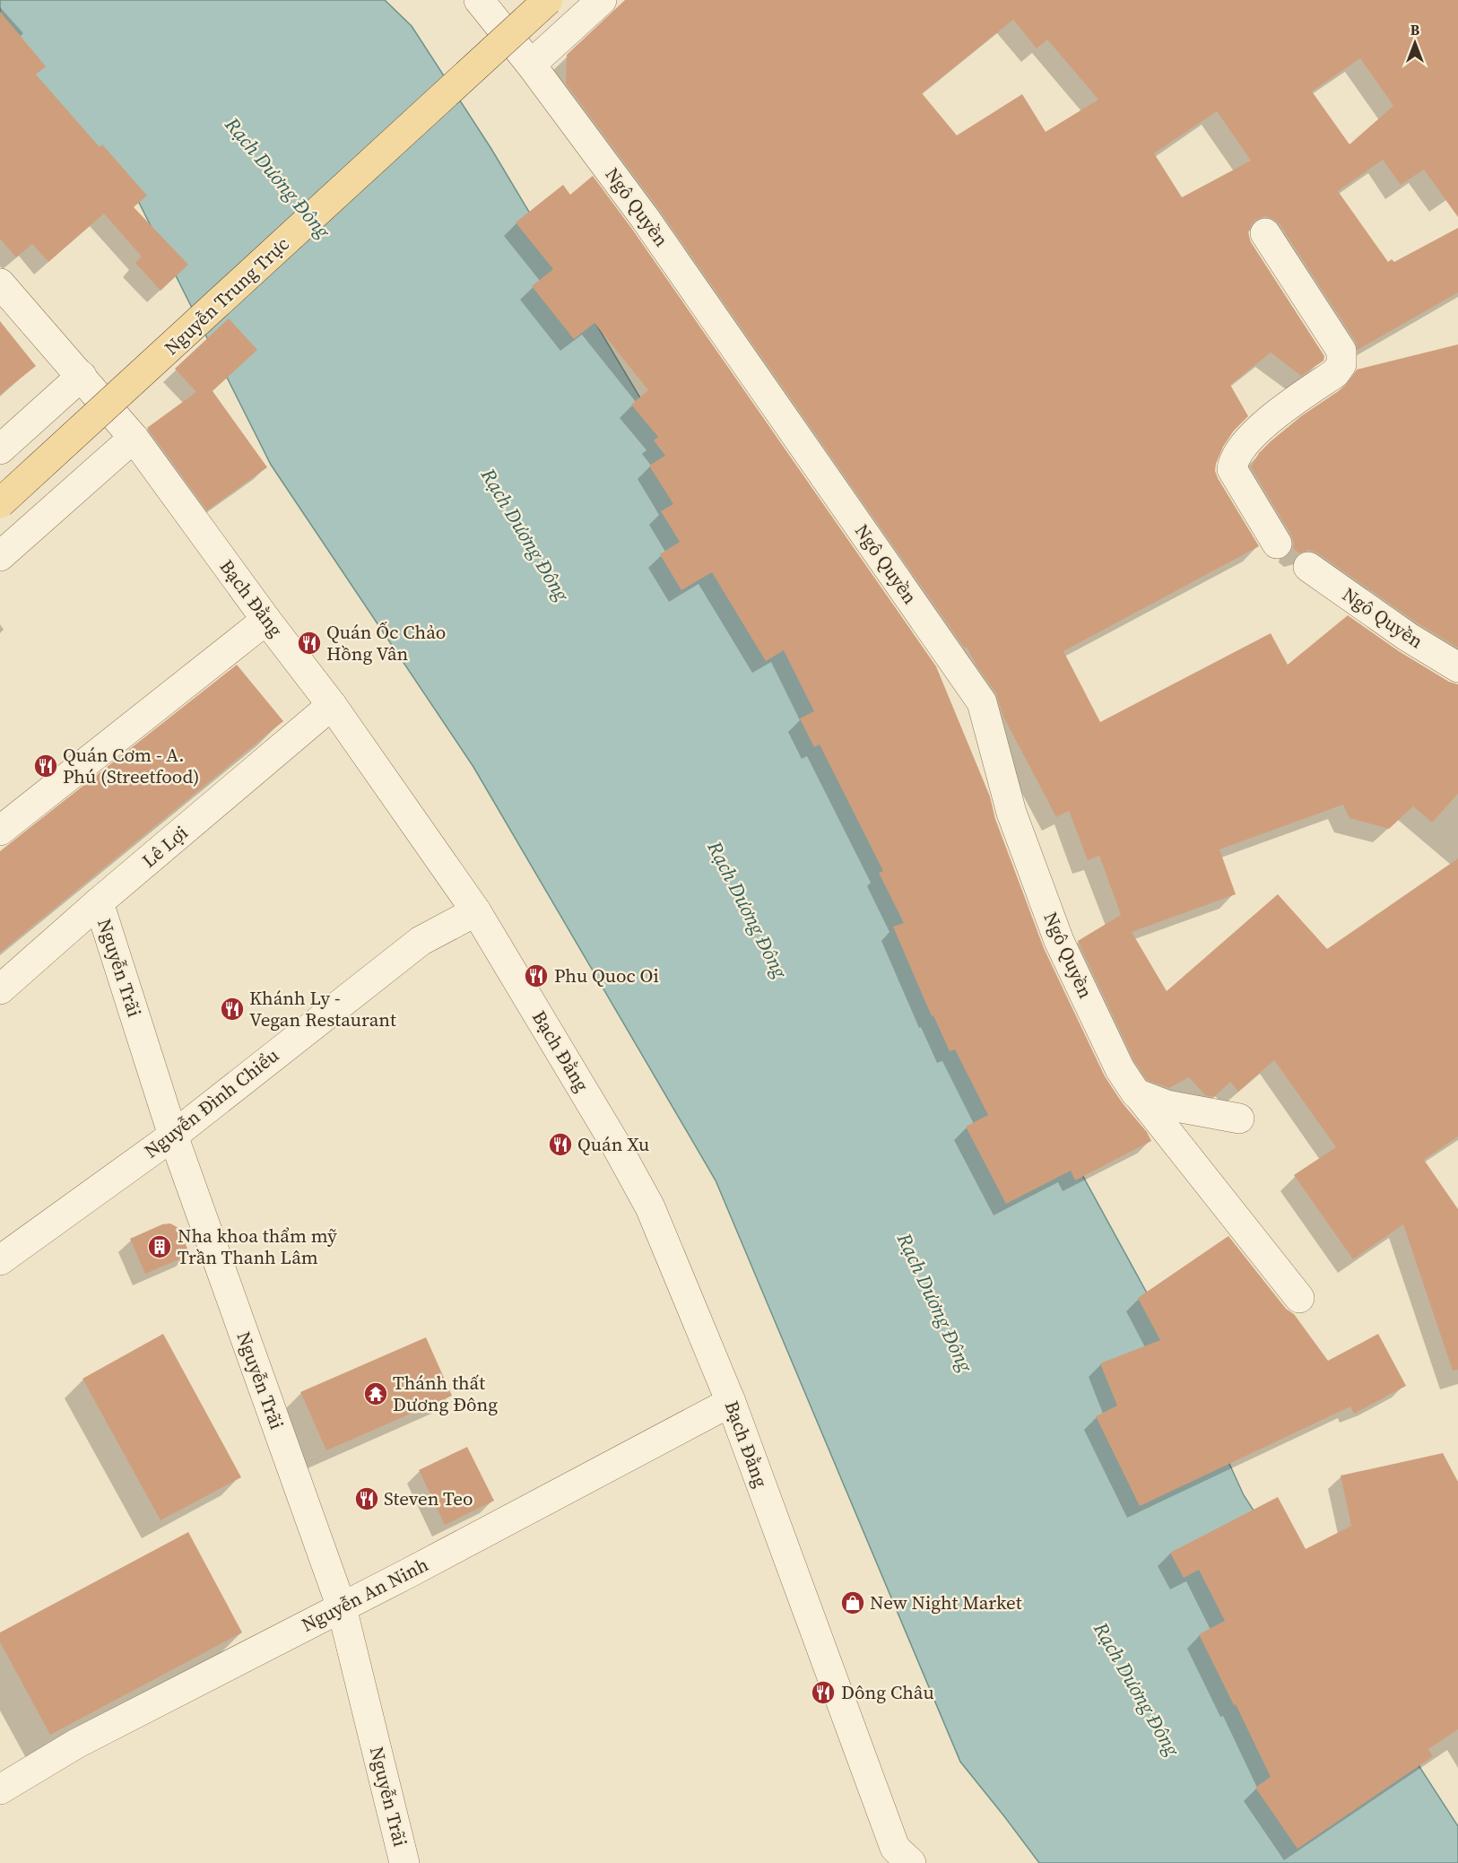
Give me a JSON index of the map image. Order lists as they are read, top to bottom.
{
  "streets": {
    "main road": ["Nguyễn Trung Trực"],
    "street": [
      "Ngô Quyền",
      "Bạch Đằng",
      "Lê Lợi",
      "Nguyễn Trãi",
      "Nguyễn Đình Chiểu",
      "Nguyễn An Ninh"
    ]
  },
  "crossings": [
    ["Bạch Đằng", "Lê Lợi"],
    ["Bạch Đằng", "Nguyễn Đình Chiểu"],
    ["Bạch Đằng", "Nguyễn An Ninh"],
    ["Lê Lợi", "Nguyễn Trãi"],
    ["Nguyễn Trãi", "Nguyễn Đình Chiểu"],
    ["Nguyễn Trãi", "Nguyễn An Ninh"]
  ],
  "water": ["Rạch Dương Đông"],
  "places": {
    "restaurant": [
      "Quán Ốc Chảo Hồng Vân",
      "Quán Cơm - A. Phú (Streetfood)",
      "Phu Quoc Oi",
      "Khánh Ly - Vegan Restaurant",
      "Quán Xu",
      "Steven Teo",
      "Dông Châu"
    ],
    "building": ["Nha khoa thẩm mỹ Trần Thanh Lâm"],
    "temple": ["Thánh thất Dương Đông"],
    "shop": ["New Night Market"]
  },
  "north": "top"
}
